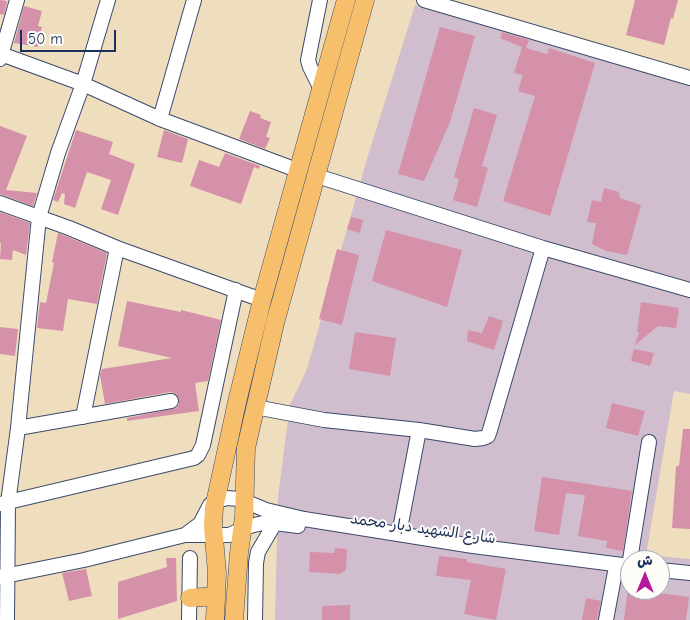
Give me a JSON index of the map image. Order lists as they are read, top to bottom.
{
  "streets": {
    "street": ["شارع الشهيد دبار محمد"]
  },
  "scale_bar": "50 m",
  "north": "top"
}
